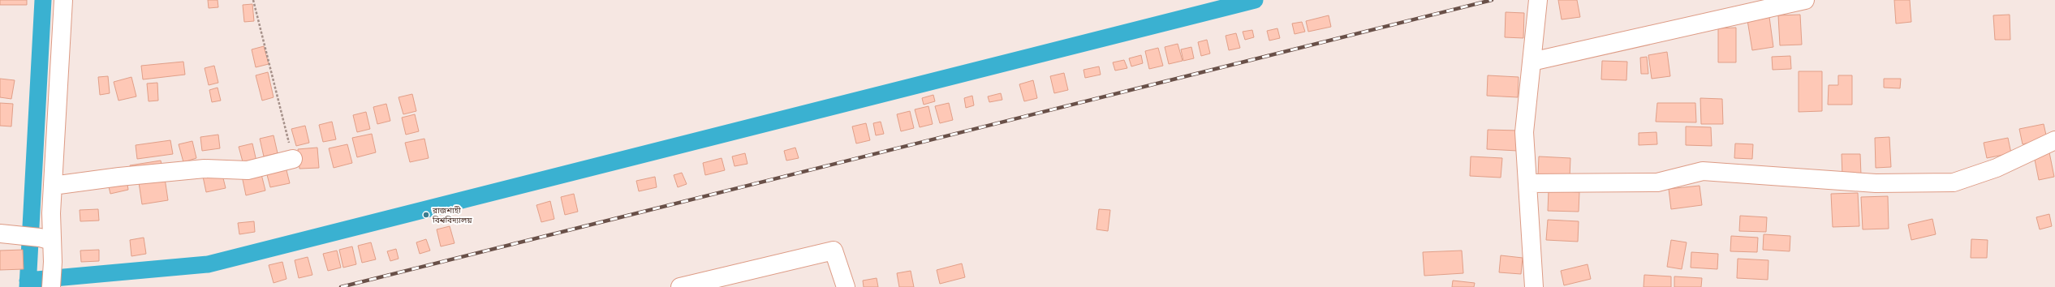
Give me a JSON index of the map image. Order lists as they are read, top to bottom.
{
  "places": ["রাজশাহী বিশ্ববিদ্যালয়"]
}
